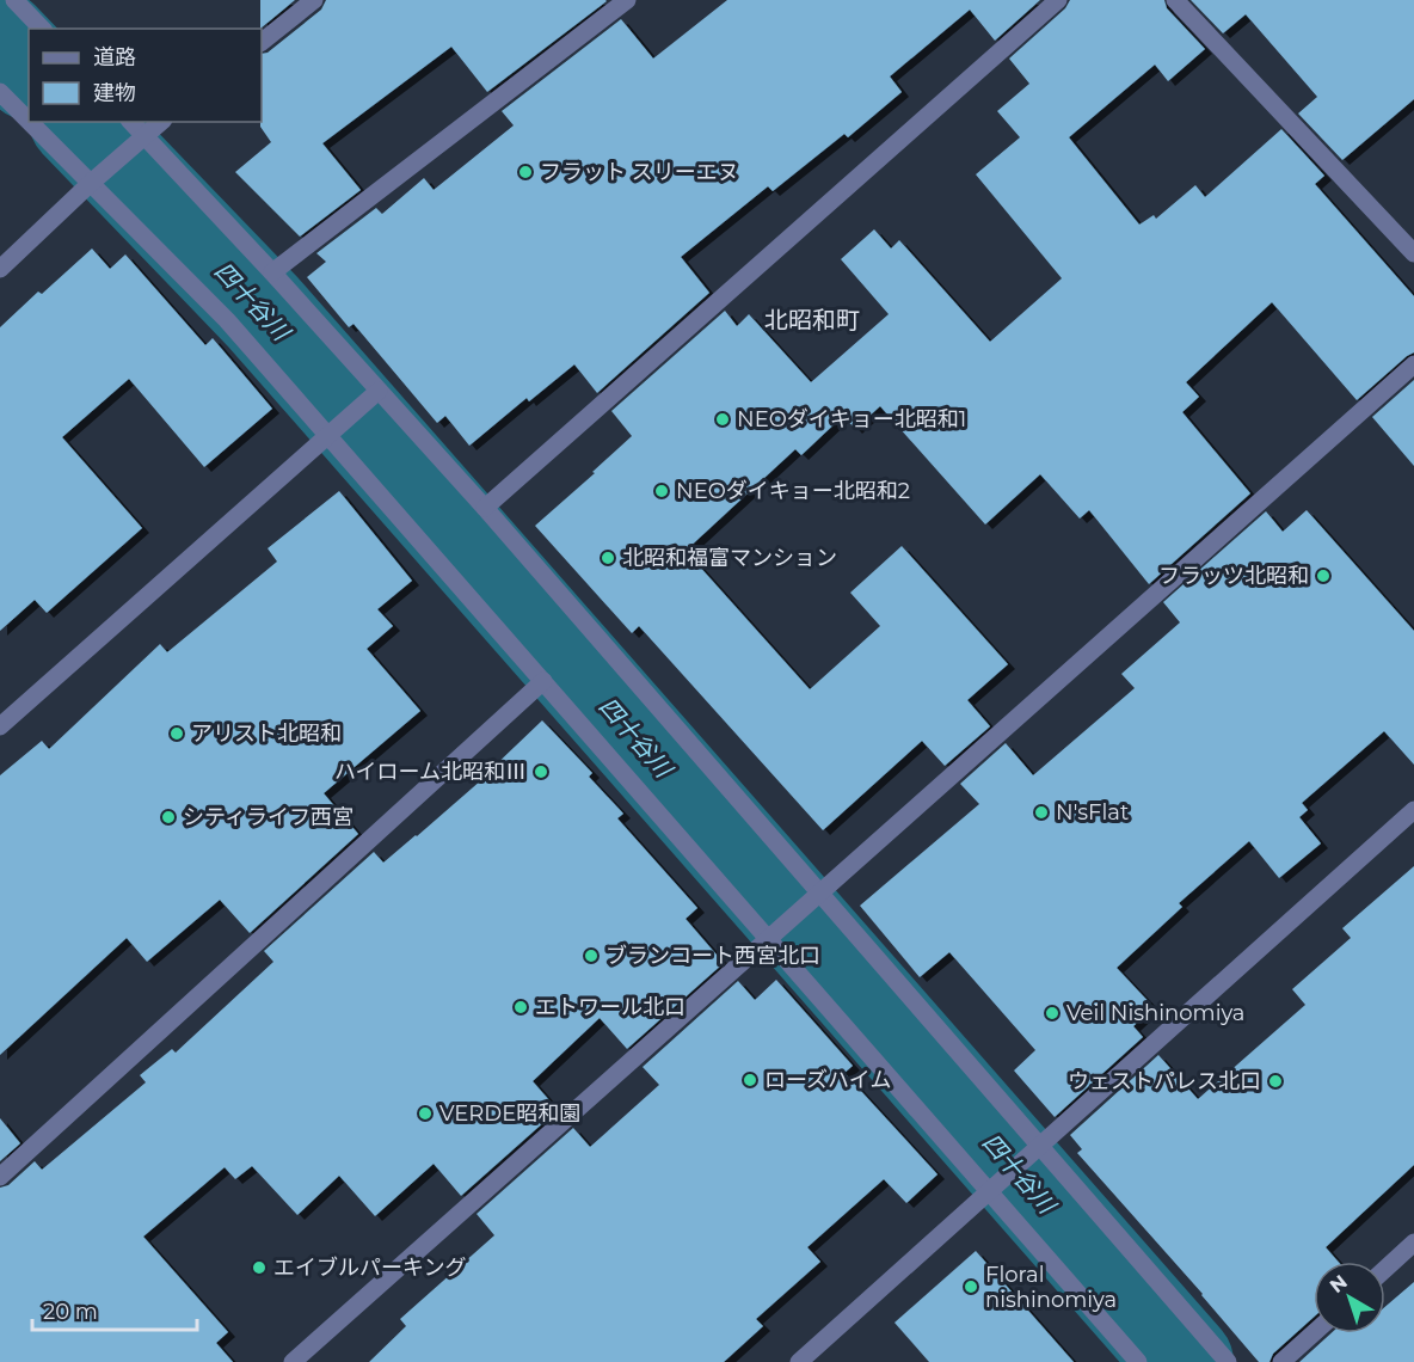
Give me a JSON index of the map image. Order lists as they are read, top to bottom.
{
  "districts": ["北昭和町"],
  "water": ["四十谷川"],
  "places": [
    "フラット スリーエヌ",
    "NEOダイキョー北昭和1",
    "NEOダイキョー北昭和2",
    "北昭和福富マンション",
    "フラッツ北昭和",
    "アリスト北昭和",
    "ハイローム北昭和Ⅲ",
    "N'sFlat",
    "シティライフ西宮",
    "ブランコート西宮北口",
    "エトワール北口",
    "Veil Nishinomiya",
    "ローズハイム",
    "ウェストパレス北口",
    "VERDE昭和園",
    "エイブルパーキング",
    "Floral nishinomiya"
  ],
  "legend": ["道路", "建物"],
  "scale_bar": "20 m",
  "north": "top left"
}
